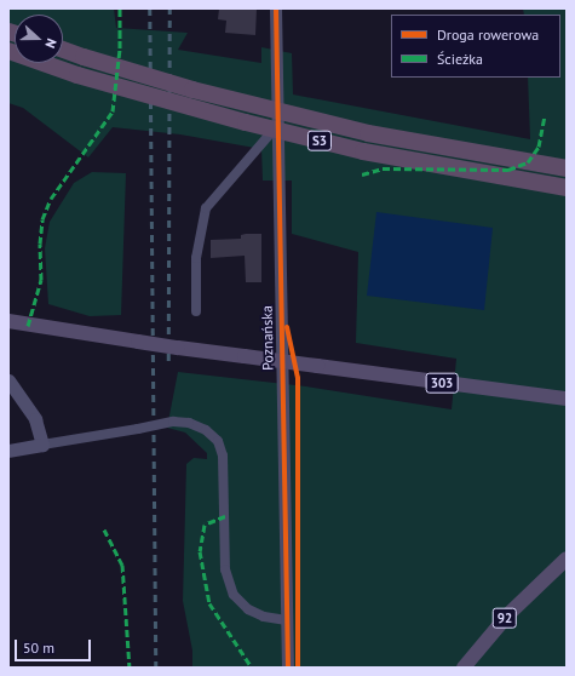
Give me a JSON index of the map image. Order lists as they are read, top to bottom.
{
  "streets": {
    "highway": ["S3"],
    "main road": ["303", "92"],
    "street": ["Poznańska"]
  },
  "legend": ["Droga rowerowa", "Ścieżka"],
  "scale_bar": "50 m",
  "north": "right"
}
